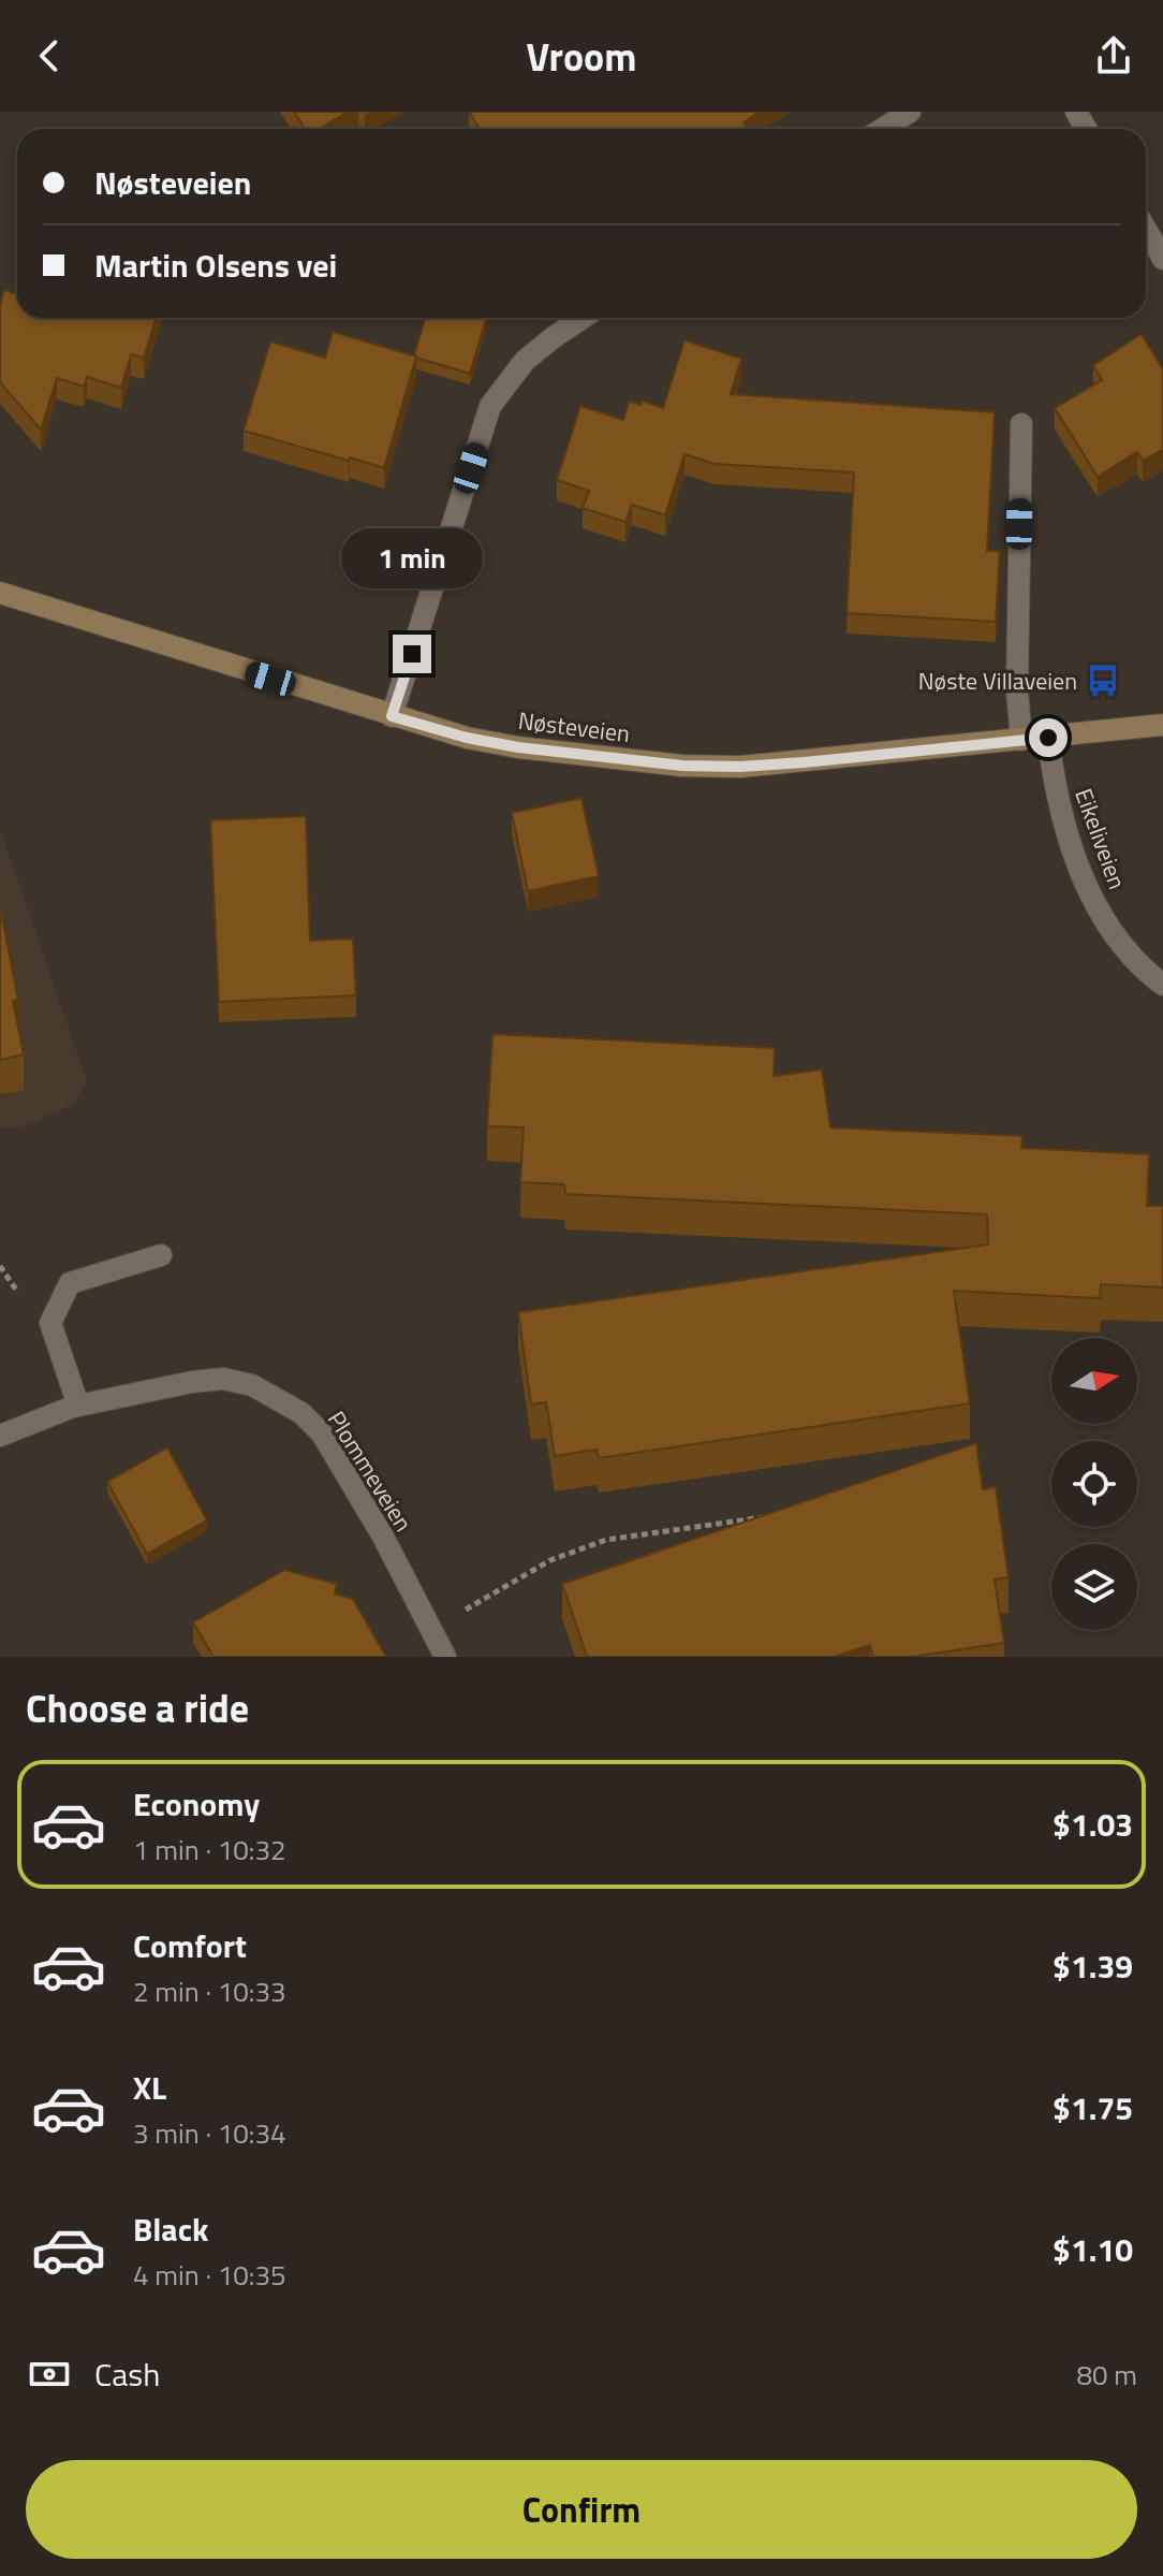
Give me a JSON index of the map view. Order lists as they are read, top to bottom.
{
  "streets": {
    "main road": ["Nøsteveien"],
    "street": ["Eikeliveien", "Plommeveien"]
  },
  "crossings": [
    ["Nøsteveien", "Eikeliveien"]
  ],
  "places": {
    "bus stop": ["Nøste Villaveien"]
  },
  "north": "right",
  "page": {
    "header": "Vroom",
    "banner": ["Nøsteveien", "Martin Olsens vei"],
    "bubble": "1 min",
    "heading": "Choose a ride",
    "list": [
      {
        "name": "Economy",
        "note": "1 min · 10:32",
        "value": "$1.03"
      },
      {
        "name": "Comfort",
        "note": "2 min · 10:33",
        "value": "$1.39"
      },
      {
        "name": "XL",
        "note": "3 min · 10:34",
        "value": "$1.75"
      },
      {
        "name": "Black",
        "note": "4 min · 10:35",
        "value": "$1.10"
      }
    ],
    "pay": ["Cash", "80 m"],
    "buttons": "Confirm"
  }
}
